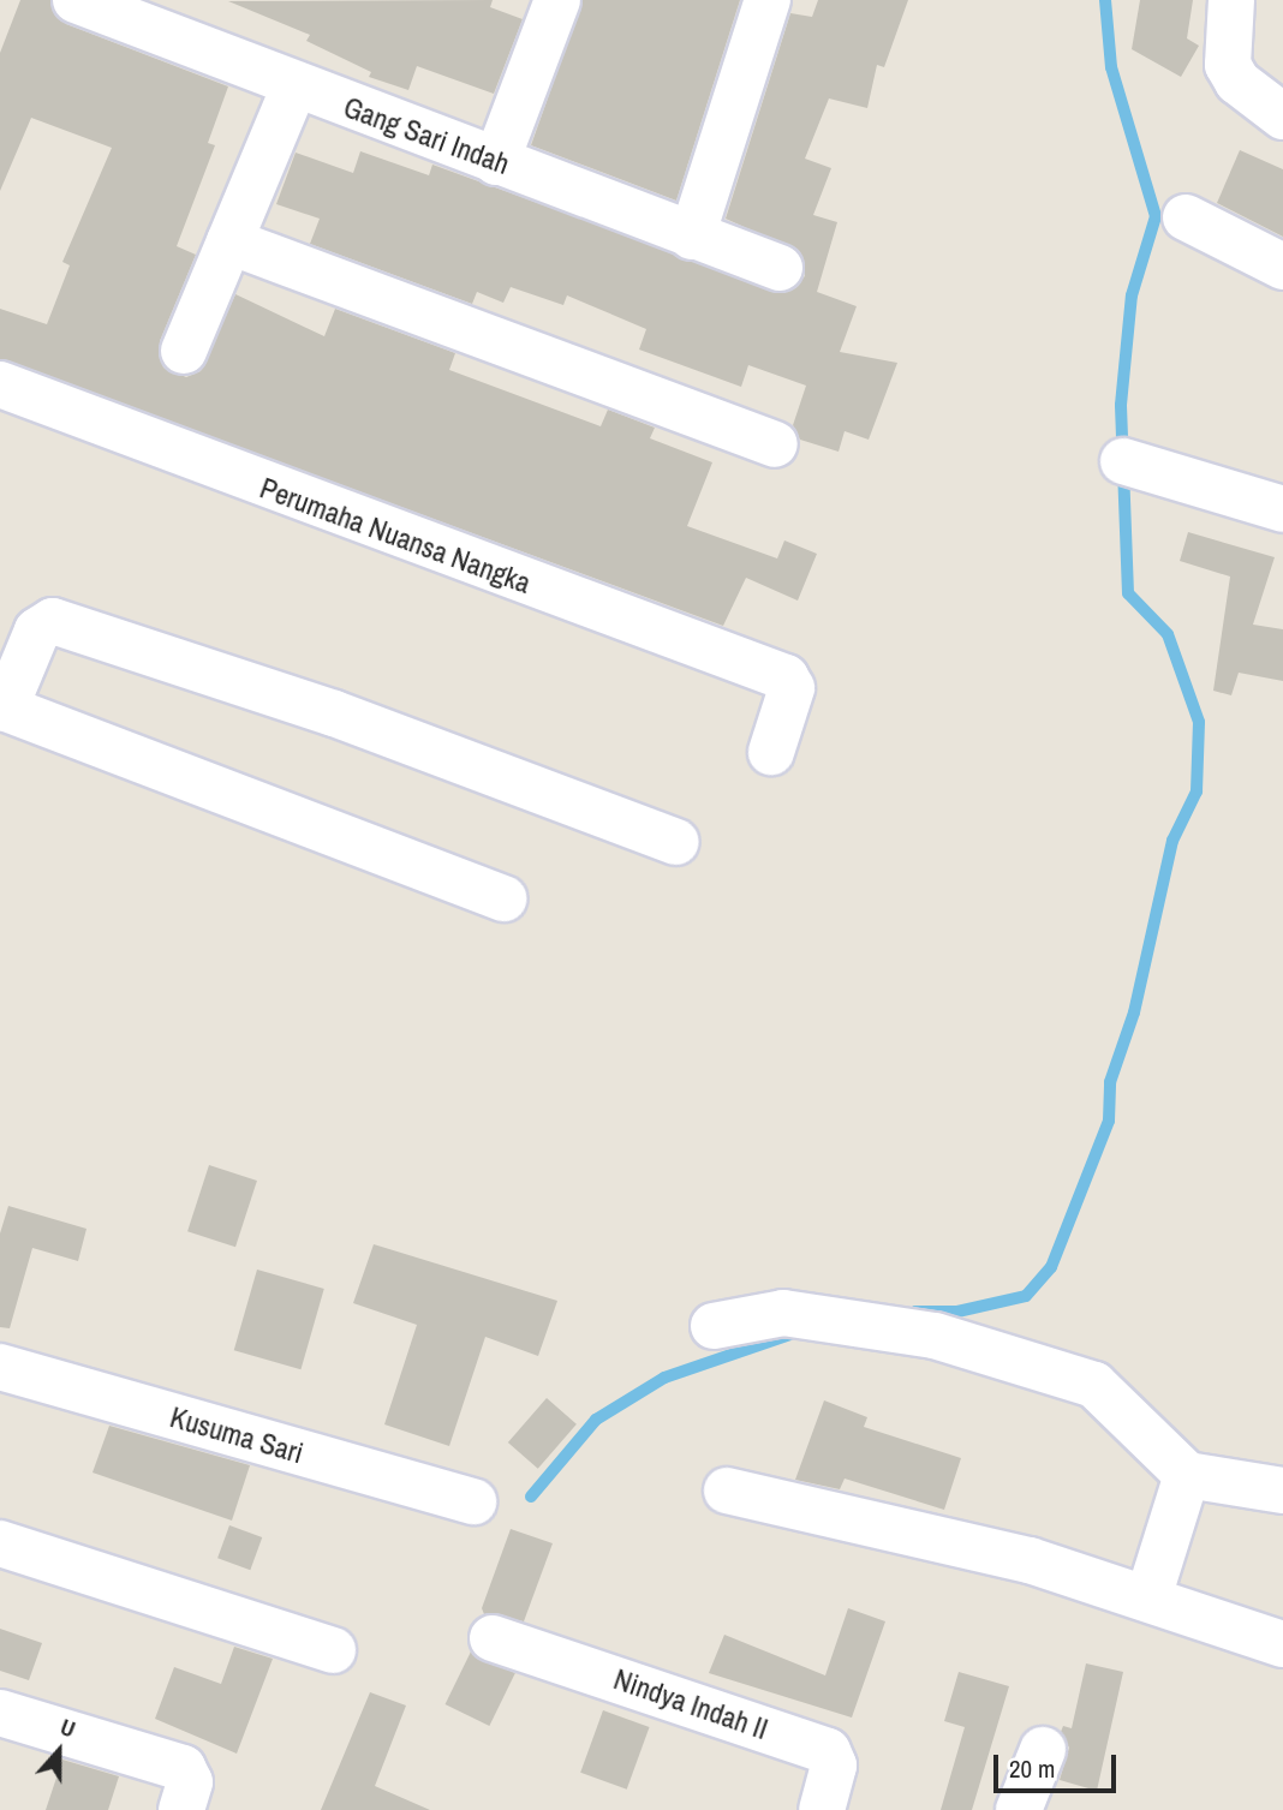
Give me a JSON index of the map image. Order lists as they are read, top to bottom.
{
  "streets": {
    "street": [
      "Gang Sari Indah",
      "Perumaha Nuansa Nangka",
      "Kusuma Sari",
      "Nindya Indah II"
    ]
  },
  "scale_bar": "20 m",
  "north": "top"
}
